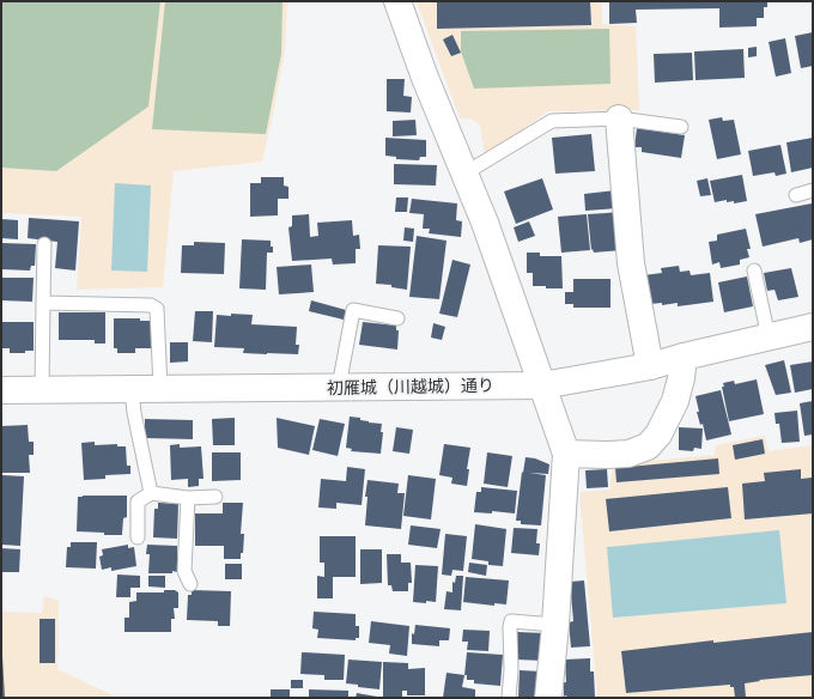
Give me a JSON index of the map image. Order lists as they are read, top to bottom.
{
  "streets": {
    "street": ["初雁城（川越城）通り"]
  }
}
